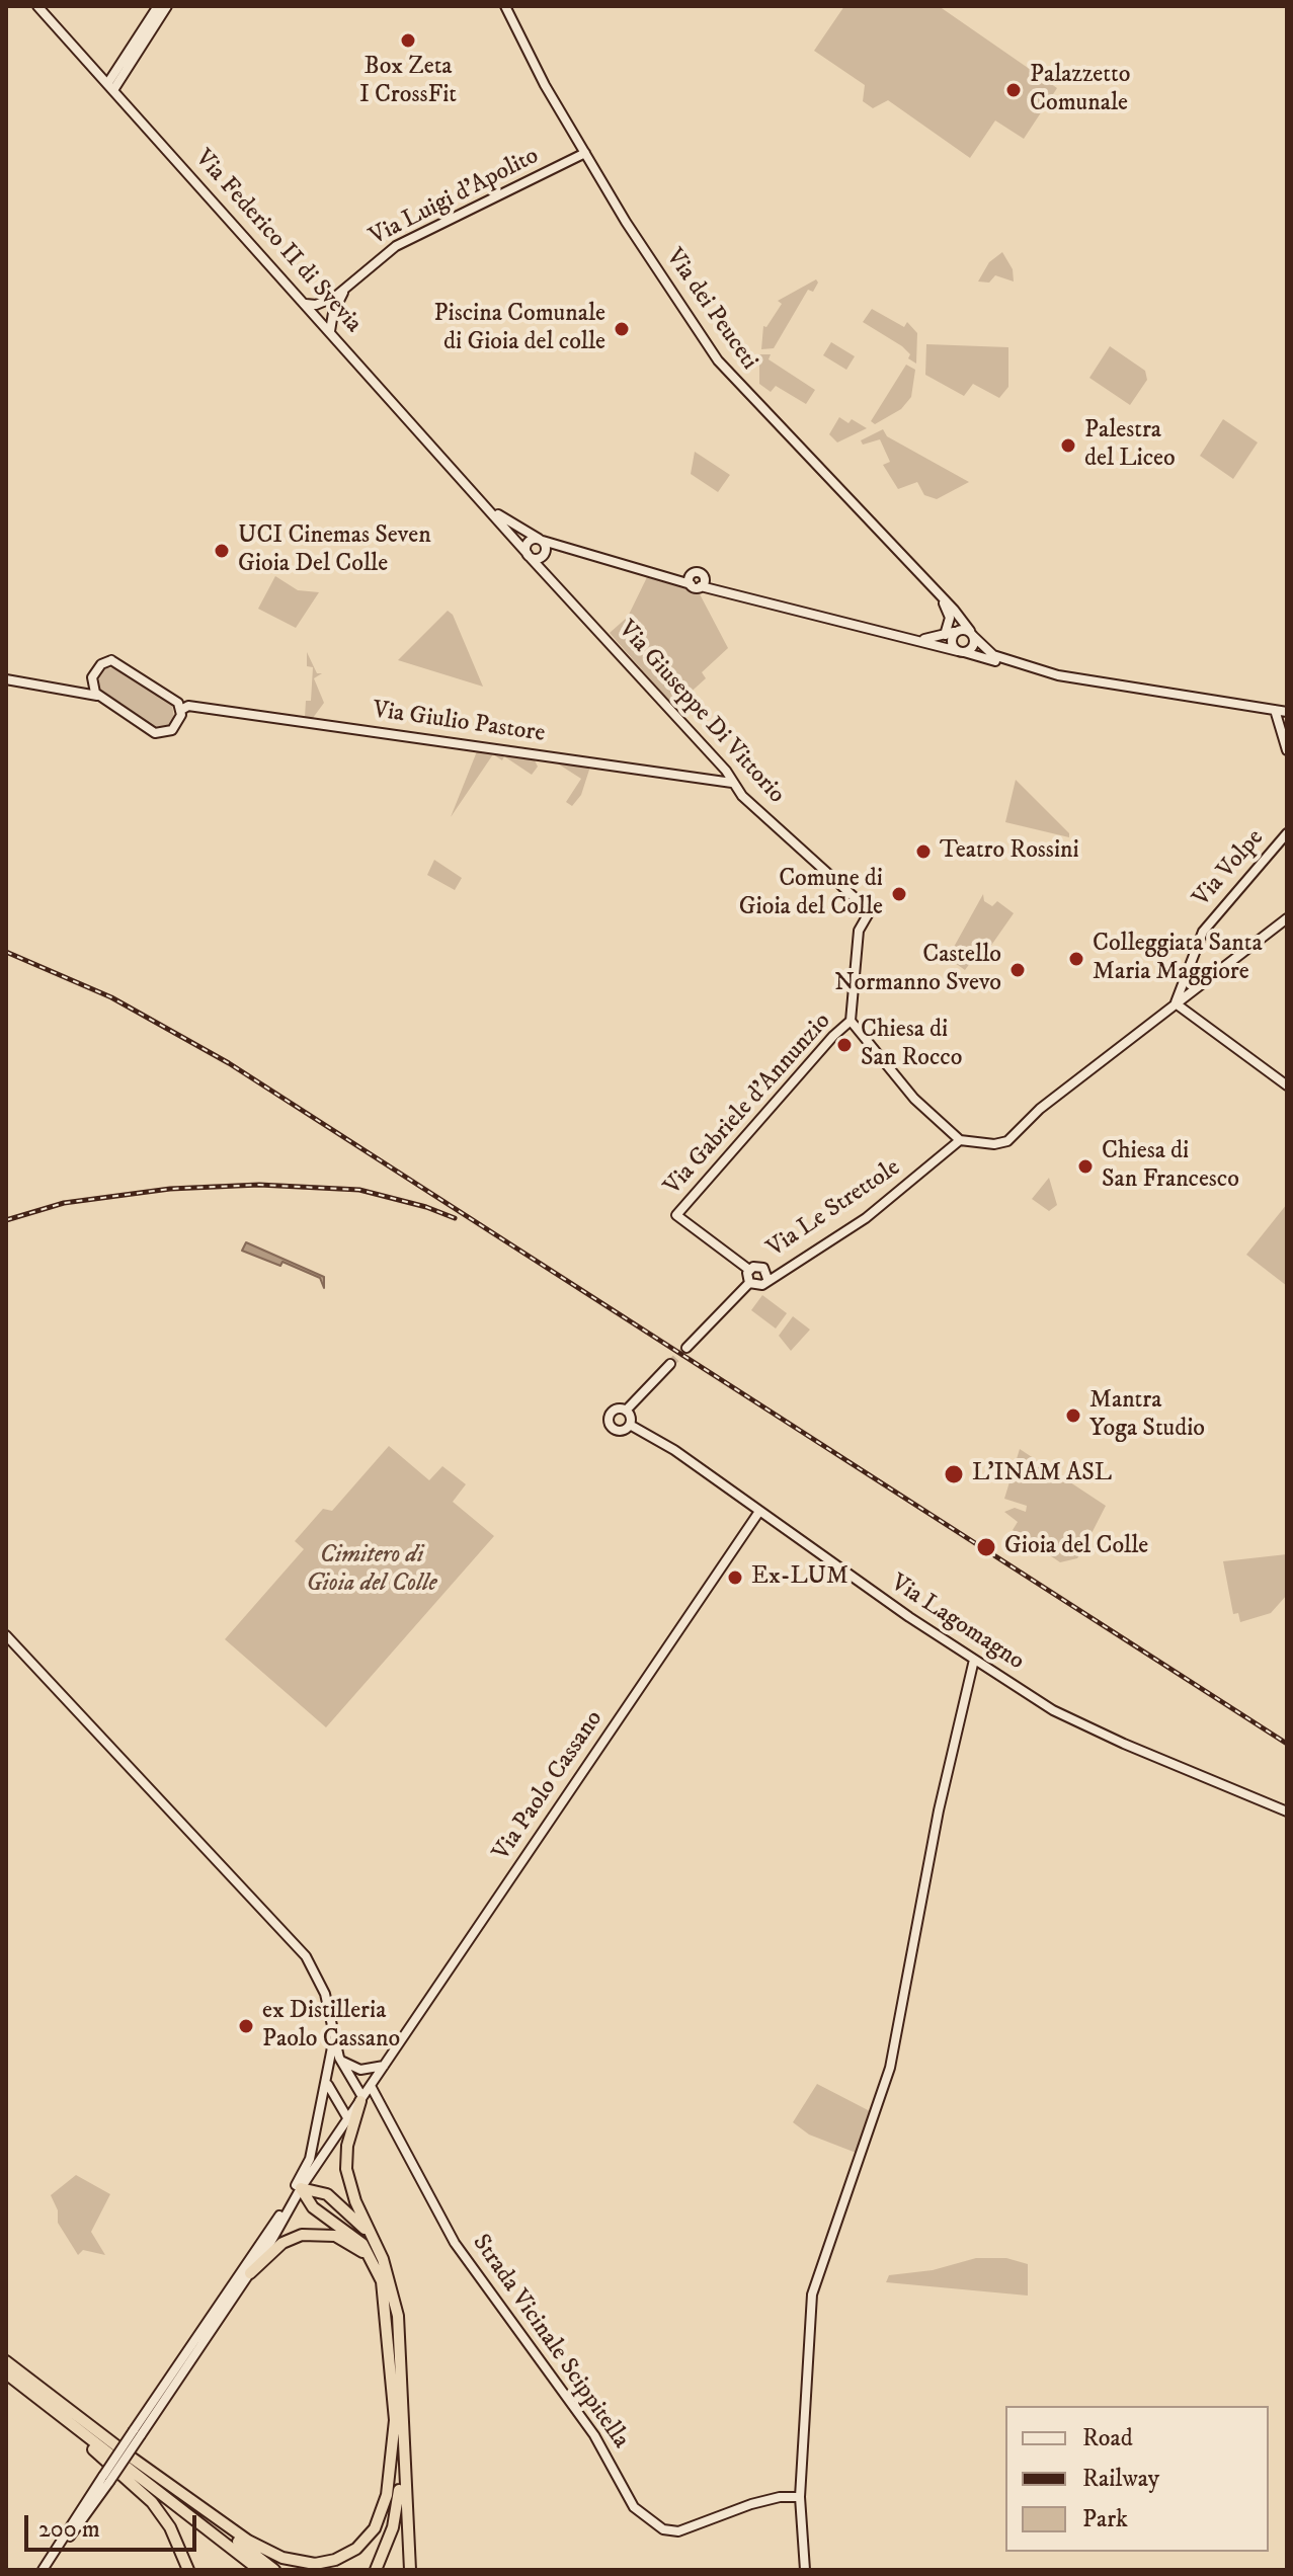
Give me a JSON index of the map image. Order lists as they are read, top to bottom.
{
  "streets": {
    "main road": [
      "Via Luigi d'Apolito",
      "Via Federico II di Svevia",
      "Via dei Peuceti",
      "Via Giuseppe Di Vittorio",
      "Via Giulio Pastore",
      "Via Volpe",
      "Via Gabriele d'Annunzio",
      "Via Le Strettole",
      "Via Lagomagno",
      "Via Paolo Cassano",
      "Strada Vicinale Scippitella"
    ]
  },
  "crossings": [
    ["Via Luigi d'Apolito", "Via Federico II di Svevia"],
    ["Via Luigi d'Apolito", "Via dei Peuceti"],
    ["Via Federico II di Svevia", "Via Giuseppe Di Vittorio"],
    ["Via Giuseppe Di Vittorio", "Via Giulio Pastore"],
    ["Via Giuseppe Di Vittorio", "Via Gabriele d'Annunzio"],
    ["Via Lagomagno", "Via Paolo Cassano"],
    ["Via Paolo Cassano", "Strada Vicinale Scippitella"]
  ],
  "parks": ["Cimitero di Gioia del Colle"],
  "places": [
    "Box Zeta I CrossFit",
    "Palazzetto Comunale",
    "Piscina Comunale di Gioia del colle",
    "Palestra del Liceo",
    "UCI Cinemas Seven Gioia Del Colle",
    "Teatro Rossini",
    "Comune di Gioia del Colle",
    "Colleggiata Santa Maria Maggiore",
    "Castello Normanno Svevo",
    "Chiesa di San Rocco",
    "Chiesa di San Francesco",
    "Mantra Yoga Studio",
    "L'INAM ASL",
    "Gioia del Colle",
    "Ex-LUM",
    "ex Distilleria Paolo Cassano"
  ],
  "legend": ["Road", "Railway", "Park"],
  "scale_bar": "200 m"
}
